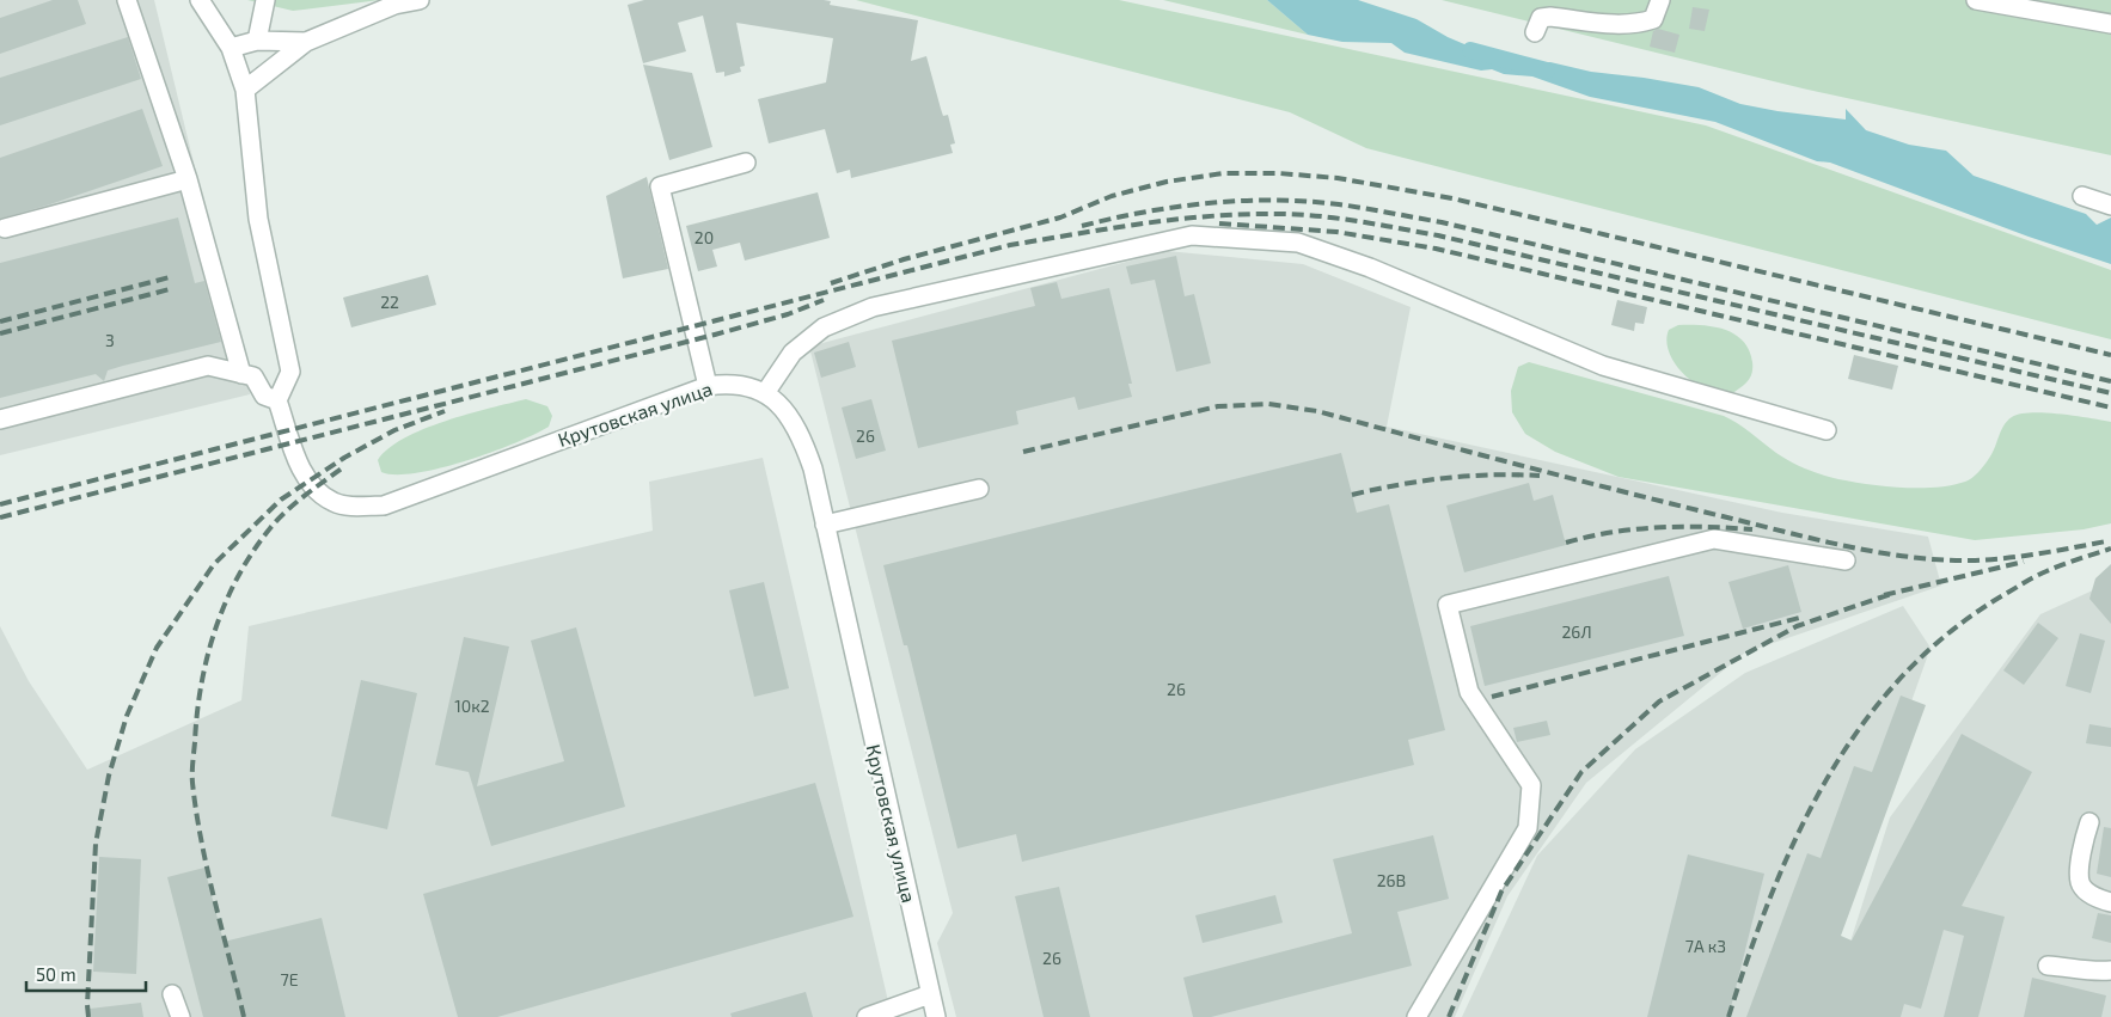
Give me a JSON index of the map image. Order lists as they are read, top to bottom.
{
  "streets": {
    "street": ["Крутовская улица"]
  },
  "house_numbers": [
    "20",
    "22",
    "3",
    "26",
    "26Л",
    "26",
    "10к2",
    "26В",
    "7А к3",
    "26",
    "7Е"
  ],
  "scale_bar": "50 m"
}
